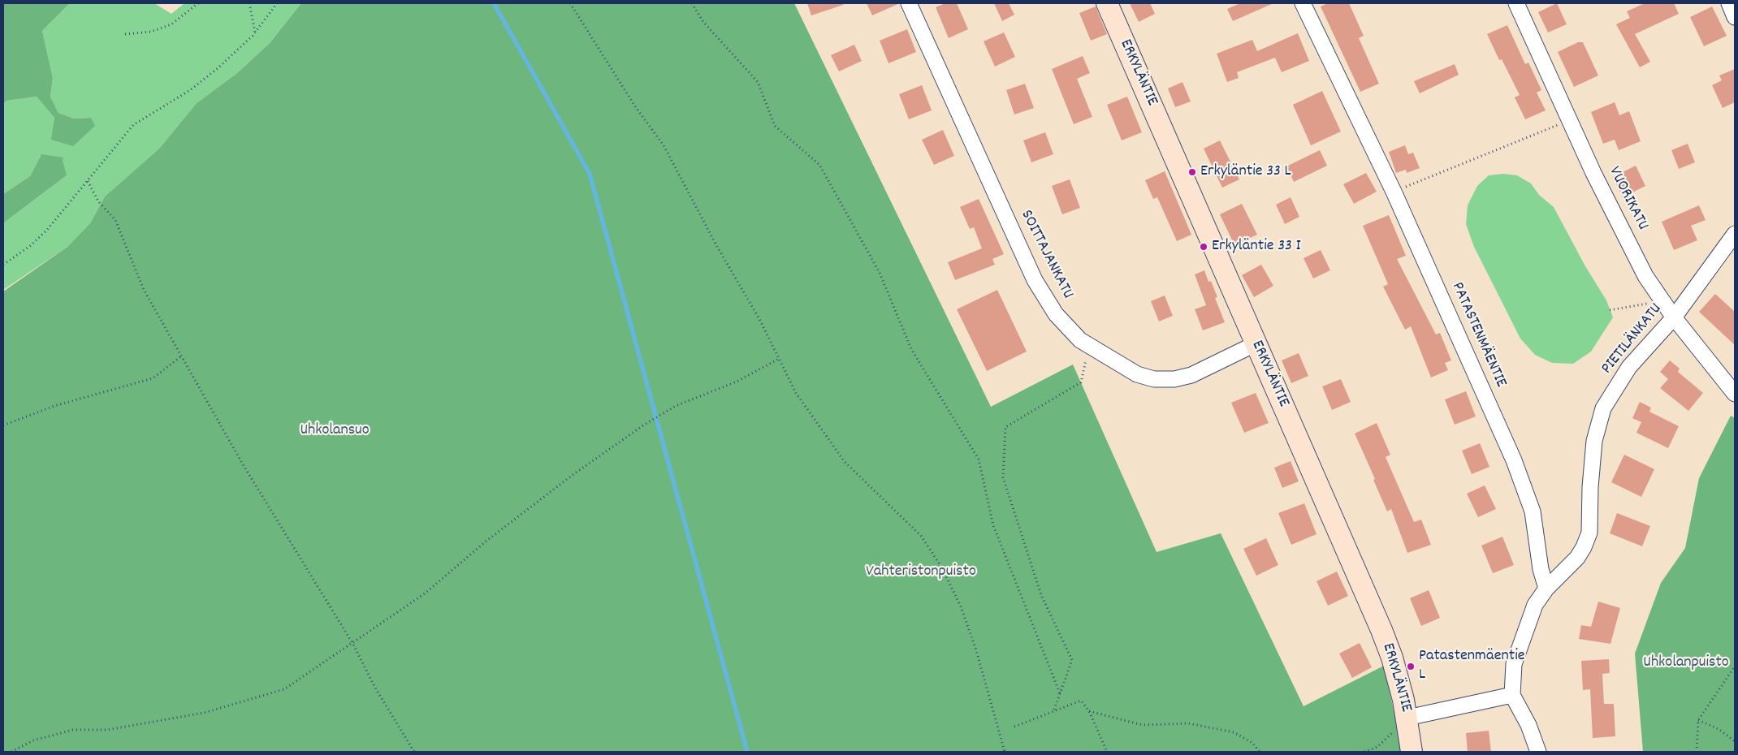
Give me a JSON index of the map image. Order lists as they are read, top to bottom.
{
  "streets": {
    "street": [
      "ERKYLÄNTIE",
      "VUORIKATU",
      "SOITTAJANKATU",
      "PATASTENMÄENTIE",
      "PIETILÄNKATU"
    ]
  },
  "crossings": [
    ["ERKYLÄNTIE", "SOITTAJANKATU"],
    ["VUORIKATU", "PIETILÄNKATU"],
    ["PATASTENMÄENTIE", "PIETILÄNKATU"]
  ],
  "parks": ["Uhkolansuo", "Vahteristonpuisto", "Uhkolanpuisto"],
  "places": ["Erkyläntie 33 L", "Erkyläntie 33 I", "Patastenmäentie L"]
}
